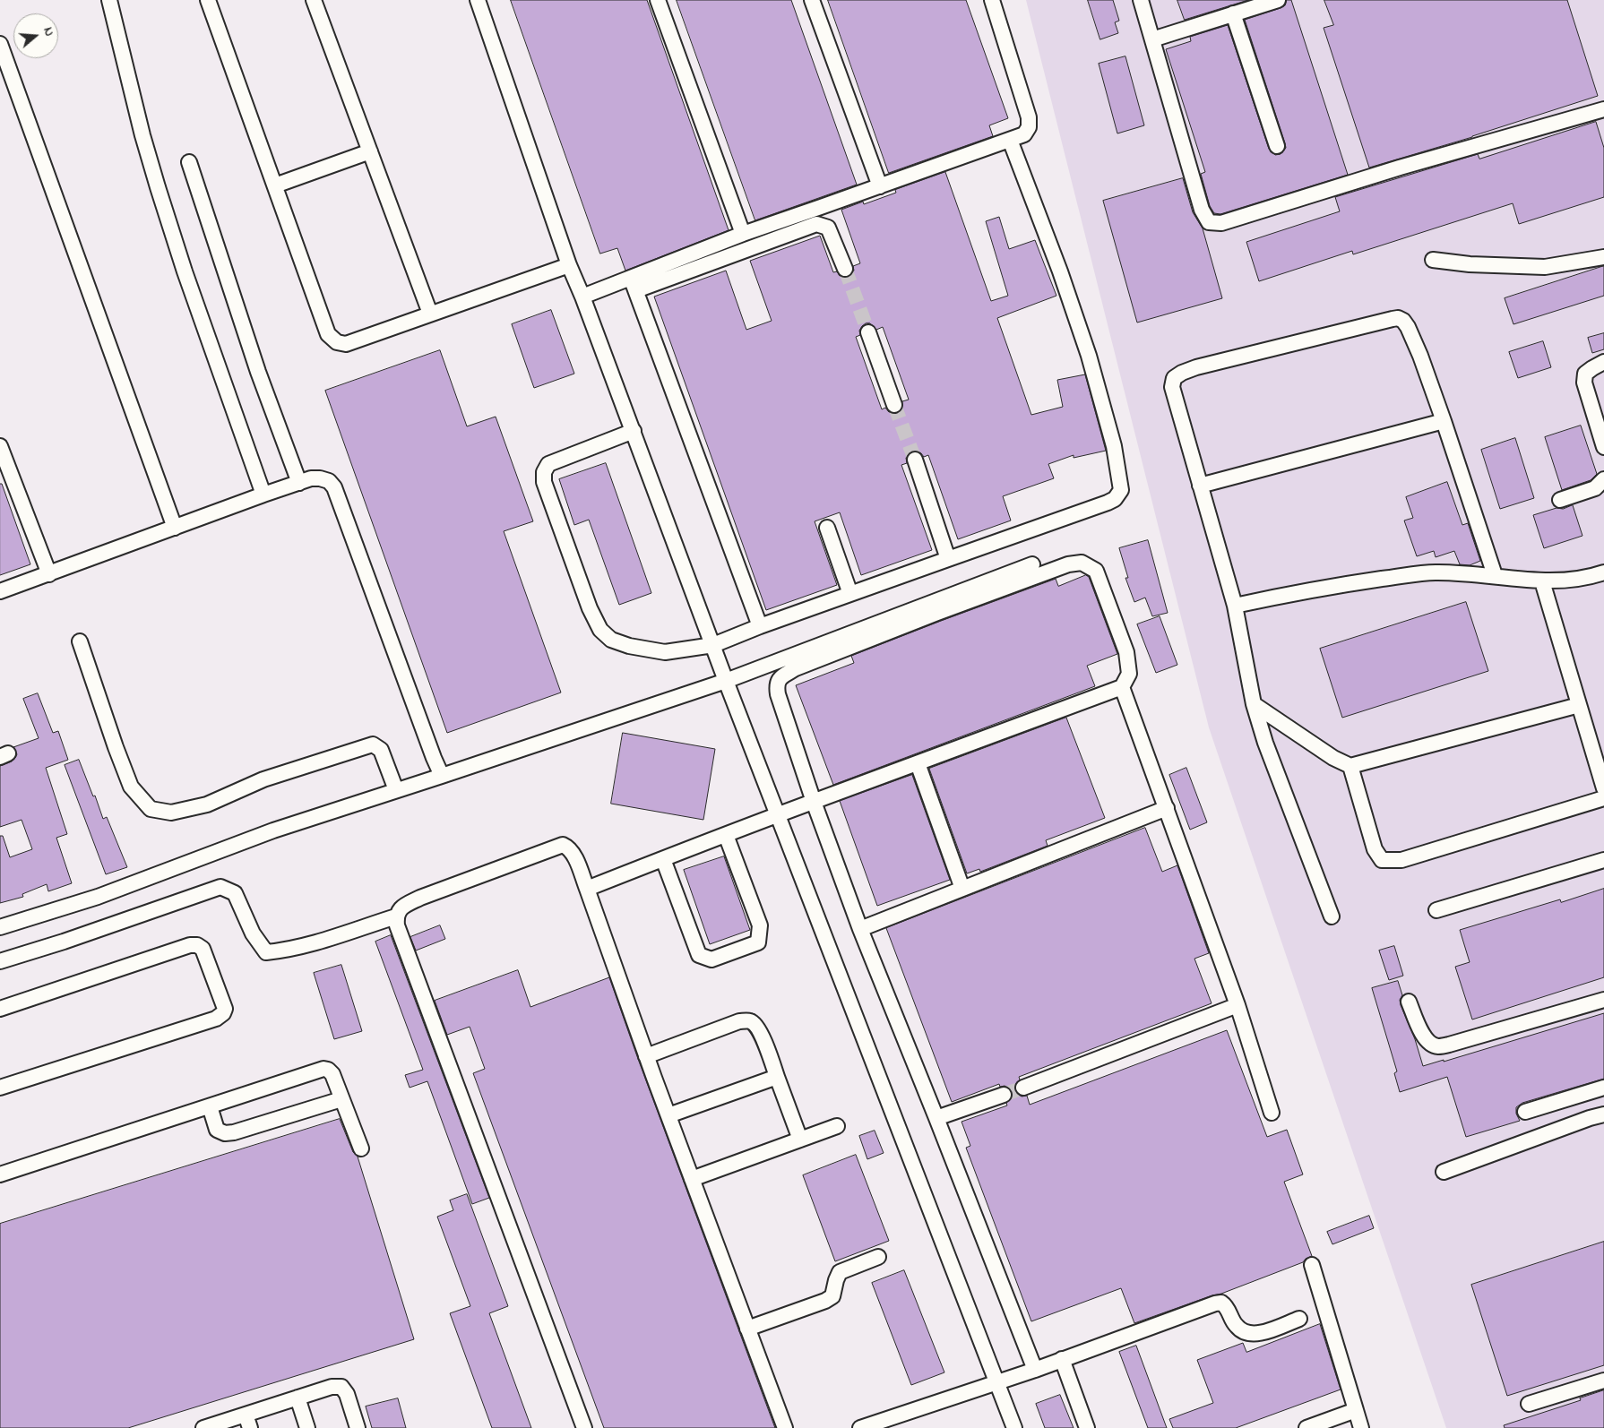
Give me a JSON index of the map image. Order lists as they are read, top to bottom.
{
  "north": "right"
}
